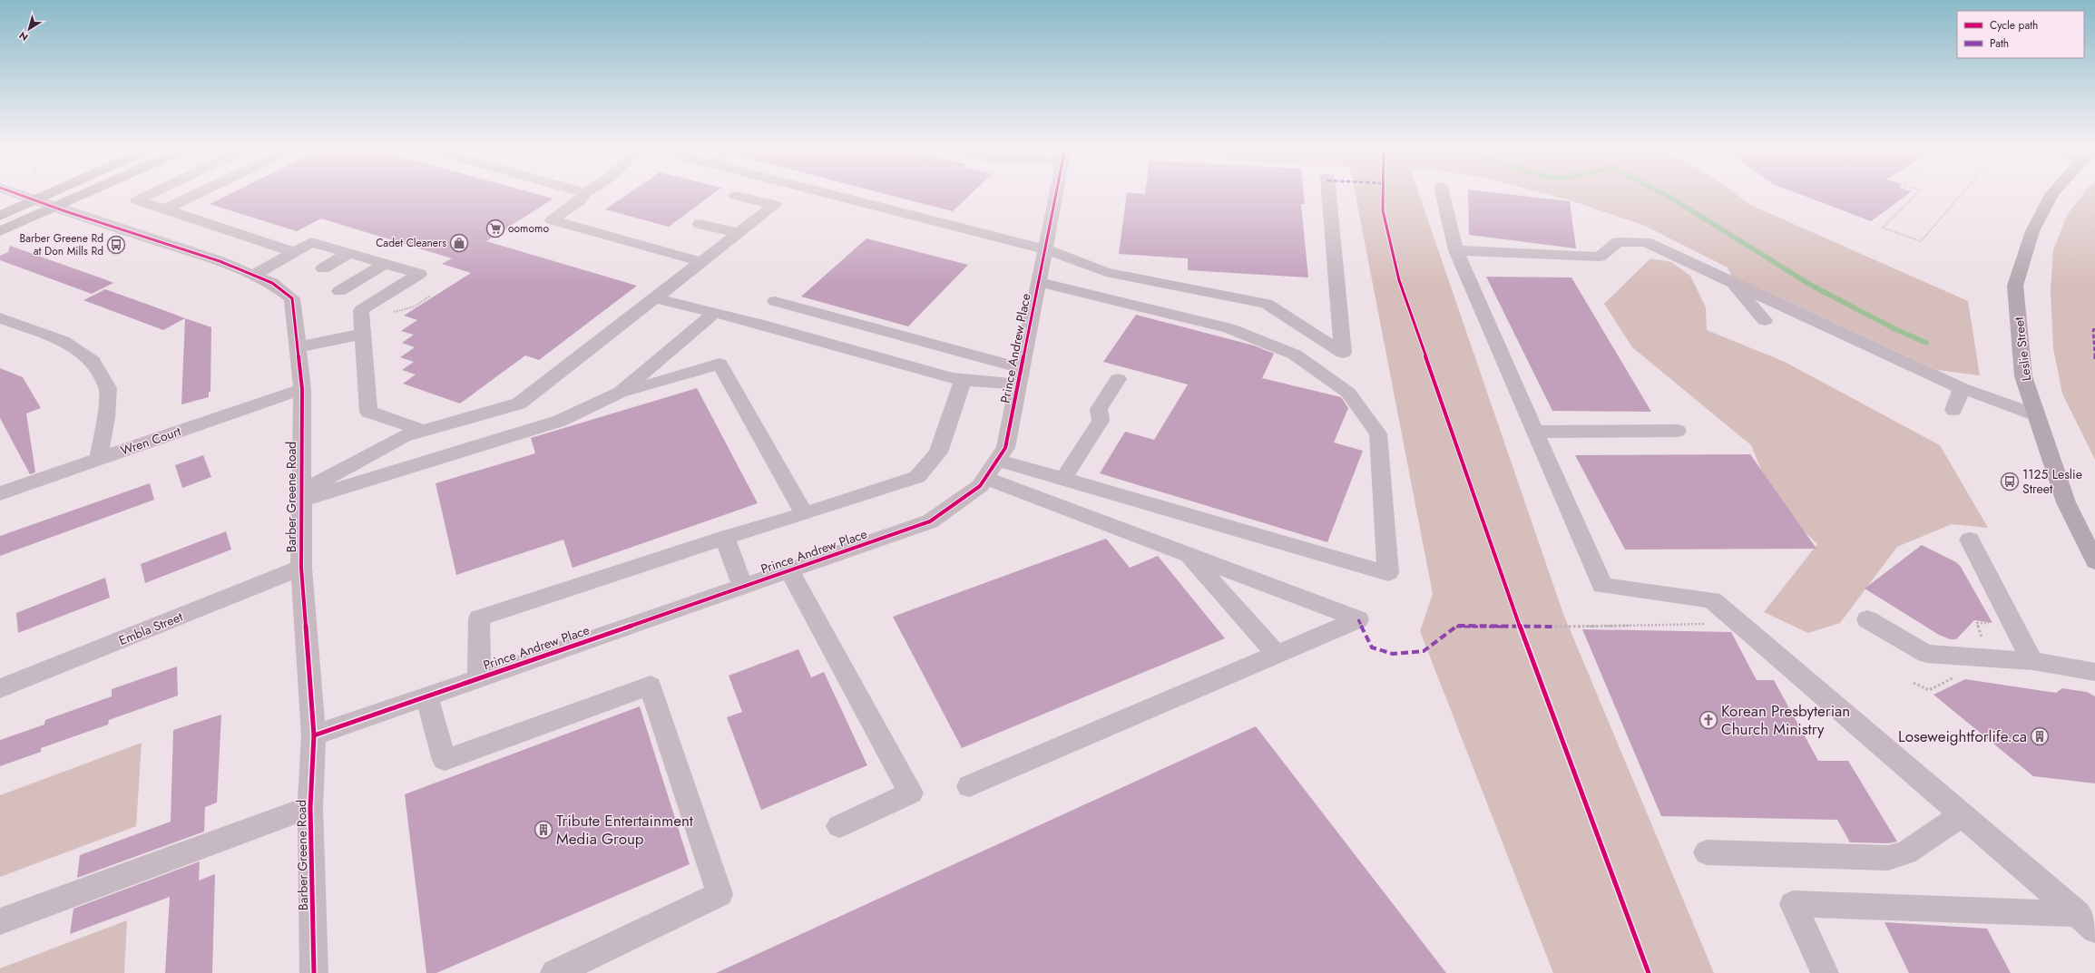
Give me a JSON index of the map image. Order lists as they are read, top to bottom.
{
  "streets": {
    "main road": ["Leslie Street"],
    "street": [
      "Prince Andrew Place",
      "Wren Court",
      "Barber Greene Road",
      "Embla Street"
    ]
  },
  "crossings": [
    ["Prince Andrew Place", "Barber Greene Road"],
    ["Wren Court", "Barber Greene Road"],
    ["Barber Greene Road", "Embla Street"]
  ],
  "places": {
    "supermarket": ["oomomo"],
    "shop": ["Cadet Cleaners"],
    "bus stop": ["Barber Greene Rd at Don Mills Rd", "1125 Leslie Street"],
    "church": ["Korean Presbyterian Church Ministry"],
    "building": ["Loseweightforlife.ca", "Tribute Entertainment Media Group"]
  },
  "legend": ["Cycle path", "Path"],
  "north": "bottom left"
}
